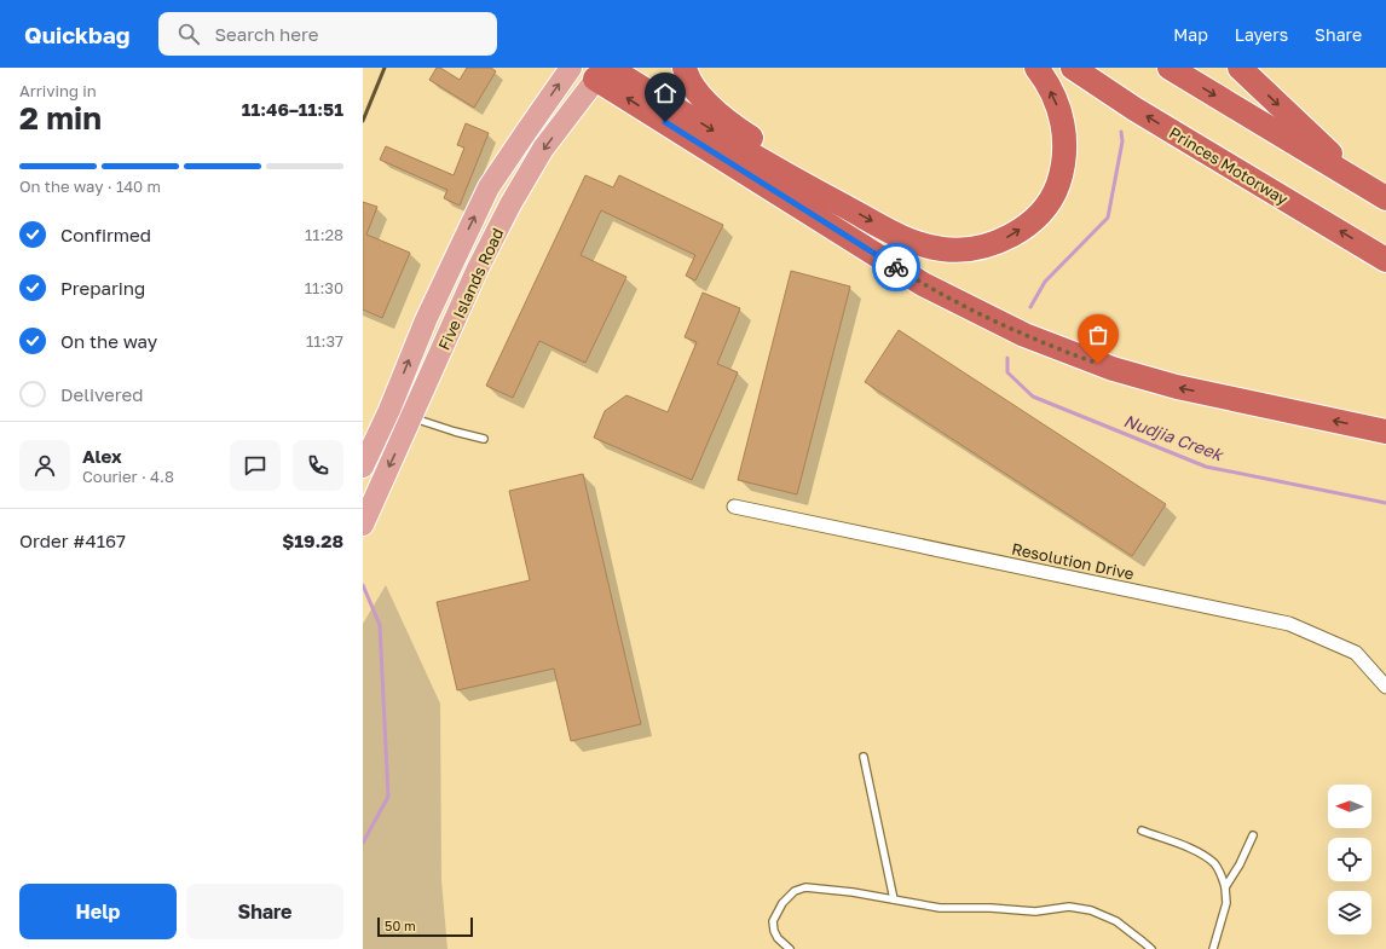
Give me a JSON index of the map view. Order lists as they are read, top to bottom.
{
  "streets": {
    "highway": ["Princes Motorway"],
    "main road": ["Five Islands Road"],
    "street": ["Resolution Drive"]
  },
  "water": ["Nudjia Creek"],
  "scale_bar": "50 m",
  "north": "left",
  "page": {
    "header": "Quickbag",
    "search": "Search here",
    "nav": ["Map", "Layers", "Share"],
    "heading": ["2 min", "Arriving in", "11:46–11:51"],
    "panel": [
      "Alex",
      "Courier · 4.8",
      "Order #4167",
      "$19.28"
    ],
    "bar": "On the way · 140 m",
    "list": [
      ["Confirmed", "11:28"],
      ["Preparing", "11:30"],
      ["On the way", "11:37"],
      "Delivered"
    ],
    "buttons": ["Help", "Share"],
    "scale": "50 m"
  }
}
